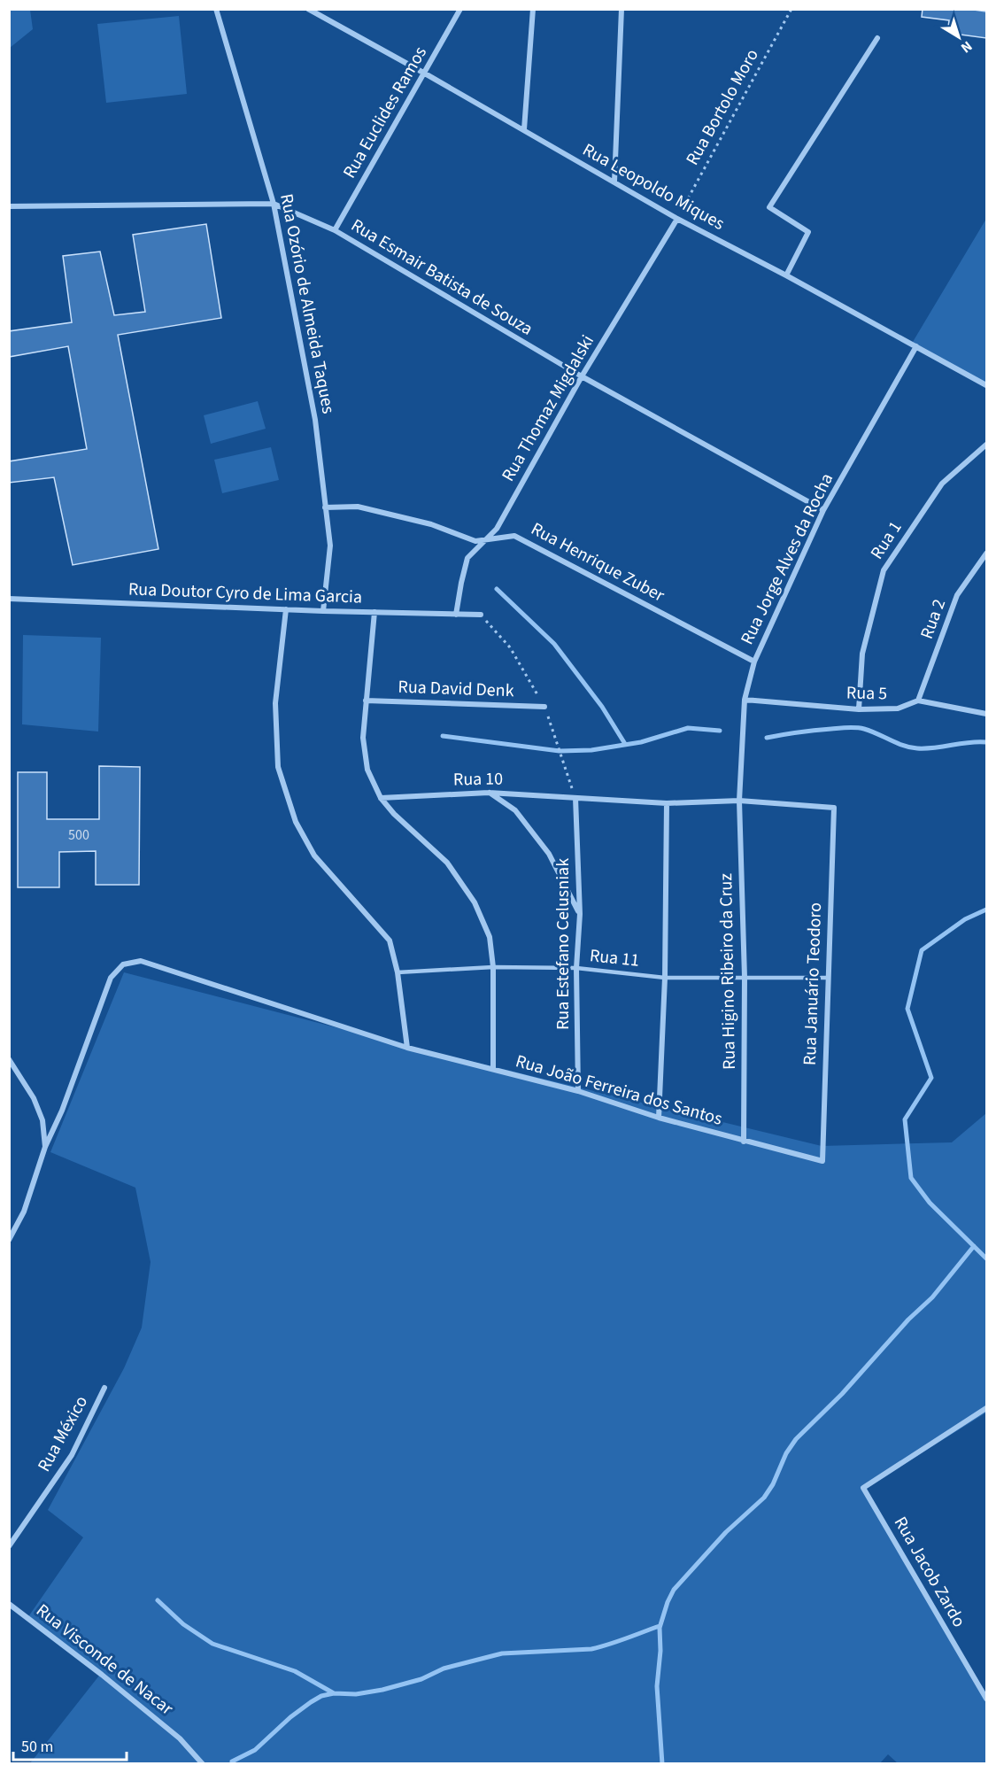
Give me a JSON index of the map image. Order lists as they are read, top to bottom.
{
  "streets": {
    "street": [
      "Rua Euclides Ramos",
      "Rua Leopoldo Miques",
      "Rua Esmair Batista de Souza",
      "Rua Ozório de Almeida Taques",
      "Rua Thomaz Migdalski",
      "Rua 1",
      "Rua Jorge Alves da Rocha",
      "Rua Henrique Zuber",
      "Rua Doutor Cyro de Lima Garcia",
      "Rua 2",
      "Rua David Denk",
      "Rua 5",
      "Rua 10",
      "Rua Estefano Celusniak",
      "Rua Higino Ribeiro da Cruz",
      "Rua Januário Teodoro",
      "Rua João Ferreira dos Santos",
      "Rua México",
      "Rua Jacob Zardo",
      "Rua Visconde de Nacar"
    ],
    "lane": ["Rua 11"],
    "path": ["Rua Bortolo Moro"]
  },
  "crossings": [
    ["Rua Bortolo Moro", "Rua Leopoldo Miques"],
    ["Rua Bortolo Moro", "Rua Thomaz Migdalski"],
    ["Rua Euclides Ramos", "Rua Leopoldo Miques"],
    ["Rua Euclides Ramos", "Rua Esmair Batista de Souza"],
    ["Rua Leopoldo Miques", "Rua Thomaz Migdalski"],
    ["Rua Leopoldo Miques", "Rua Jorge Alves da Rocha"],
    ["Rua Esmair Batista de Souza", "Rua Ozório de Almeida Taques"],
    ["Rua Esmair Batista de Souza", "Rua Thomaz Migdalski"],
    ["Rua Esmair Batista de Souza", "Rua Jorge Alves da Rocha"],
    ["Rua Ozório de Almeida Taques", "Rua Henrique Zuber"],
    ["Rua Ozório de Almeida Taques", "Rua Doutor Cyro de Lima Garcia"],
    ["Rua Thomaz Migdalski", "Rua Henrique Zuber"],
    ["Rua Thomaz Migdalski", "Rua Doutor Cyro de Lima Garcia"],
    ["Rua 1", "Rua 5"],
    ["Rua Jorge Alves da Rocha", "Rua Henrique Zuber"],
    ["Rua Jorge Alves da Rocha", "Rua 5"],
    ["Rua Jorge Alves da Rocha", "Rua 10"],
    ["Rua Jorge Alves da Rocha", "Rua Higino Ribeiro da Cruz"],
    ["Rua 2", "Rua 5"],
    ["Rua 10", "Rua Estefano Celusniak"],
    ["Rua 10", "Rua Higino Ribeiro da Cruz"],
    ["Rua 10", "Rua Januário Teodoro"],
    ["Rua Estefano Celusniak", "Rua 11"],
    ["Rua Estefano Celusniak", "Rua João Ferreira dos Santos"],
    ["Rua 11", "Rua Higino Ribeiro da Cruz"],
    ["Rua 11", "Rua Januário Teodoro"],
    ["Rua Higino Ribeiro da Cruz", "Rua João Ferreira dos Santos"],
    ["Rua Januário Teodoro", "Rua João Ferreira dos Santos"]
  ],
  "house_numbers": ["500"],
  "scale_bar": "50 m",
  "north": "bottom right"
}
